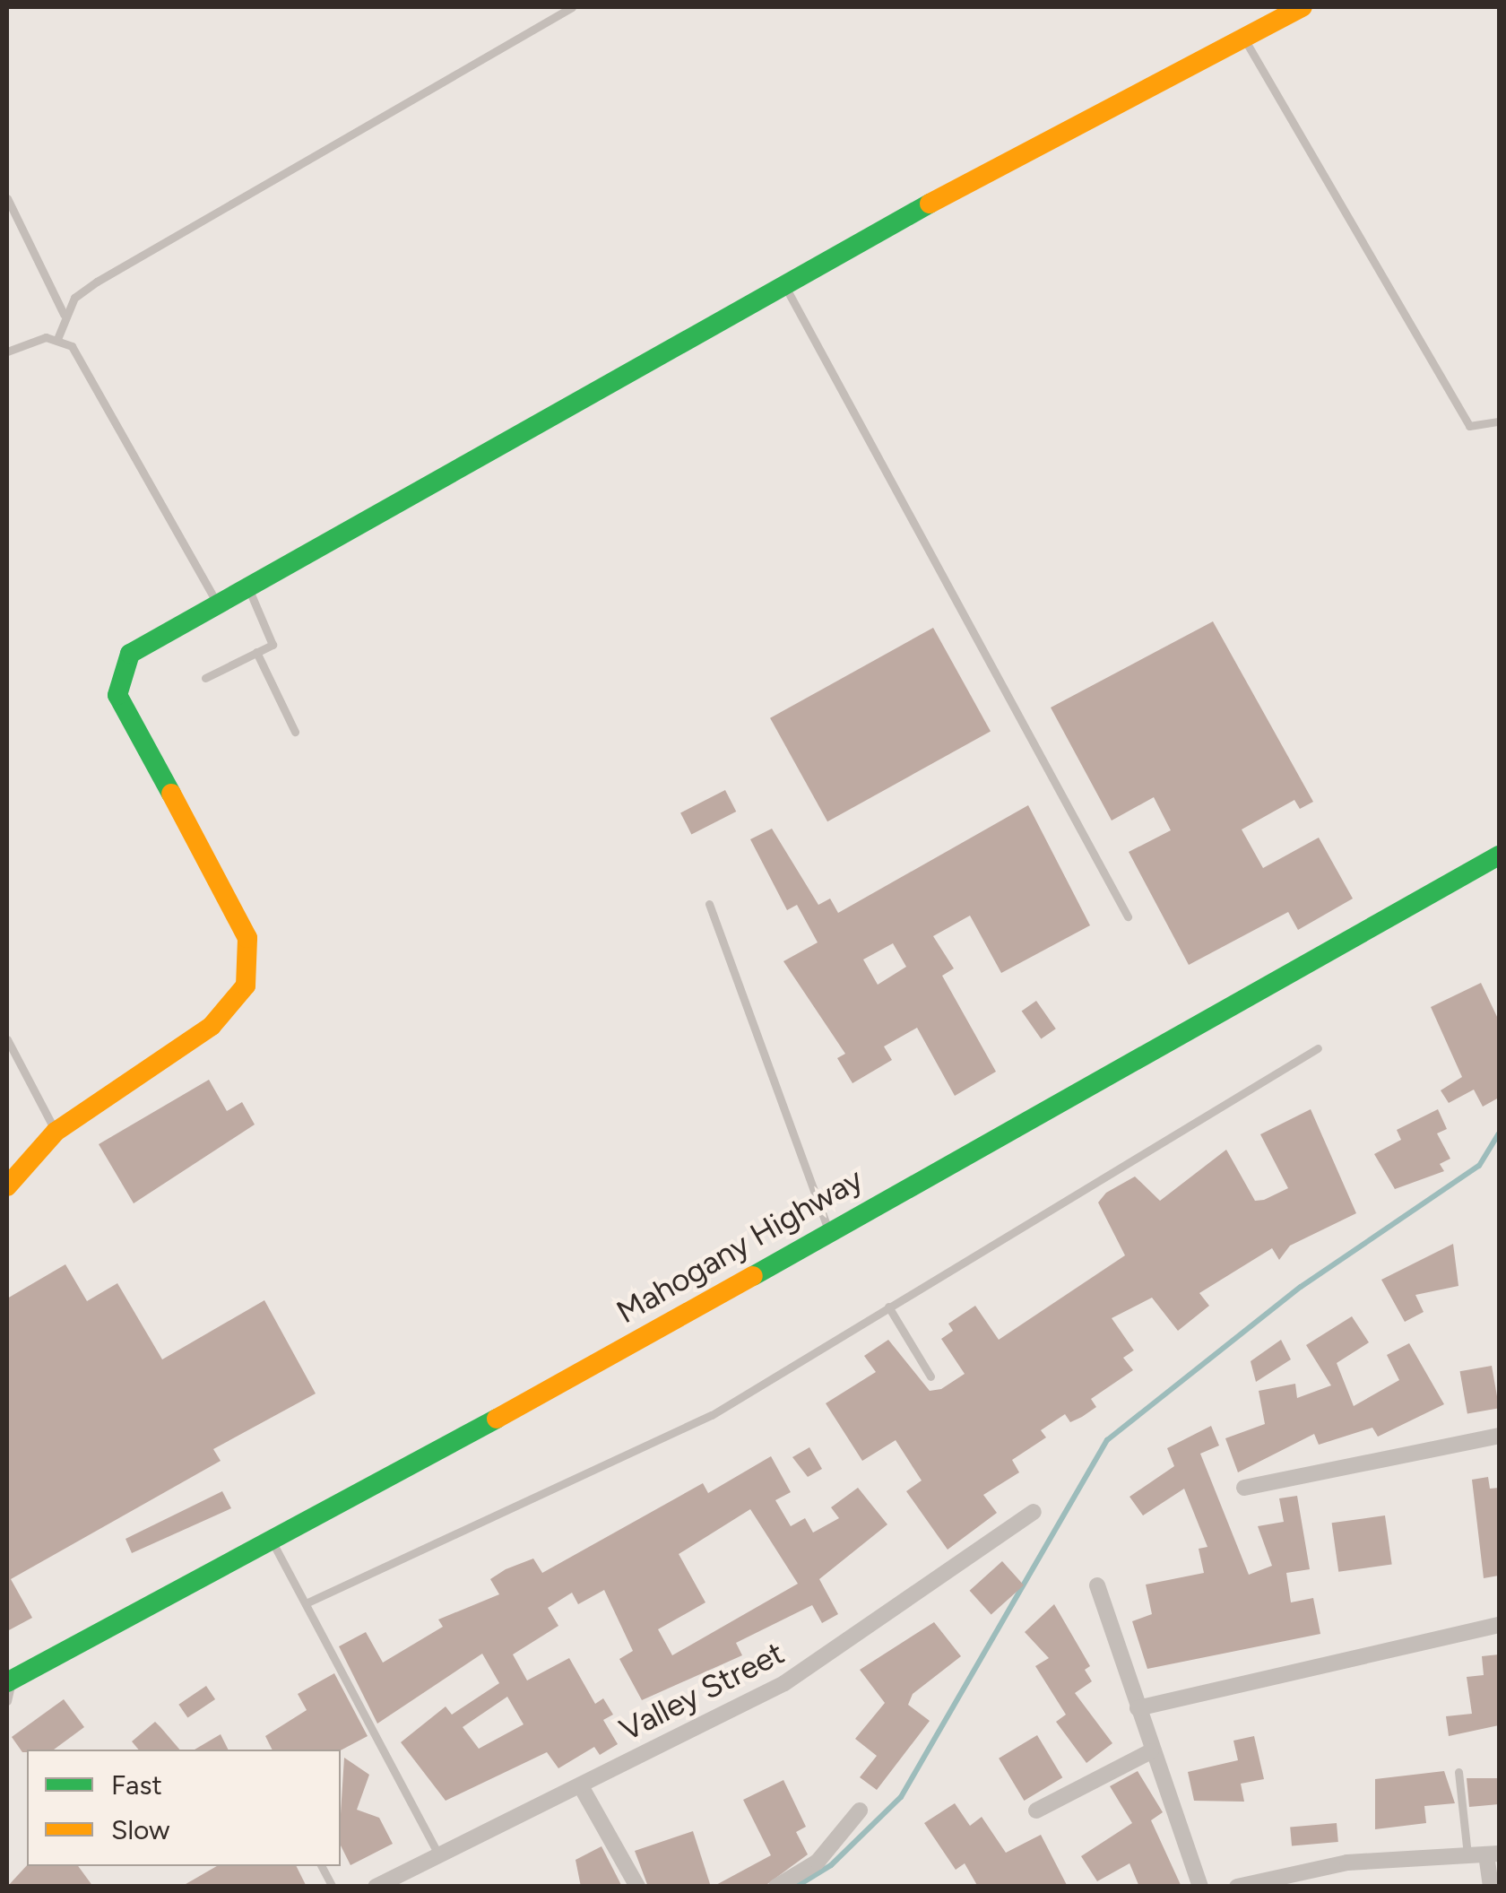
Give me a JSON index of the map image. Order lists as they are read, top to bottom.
{
  "streets": {
    "street": ["Mahogany Highway", "Valley Street"]
  },
  "legend": ["Fast", "Slow"]
}
